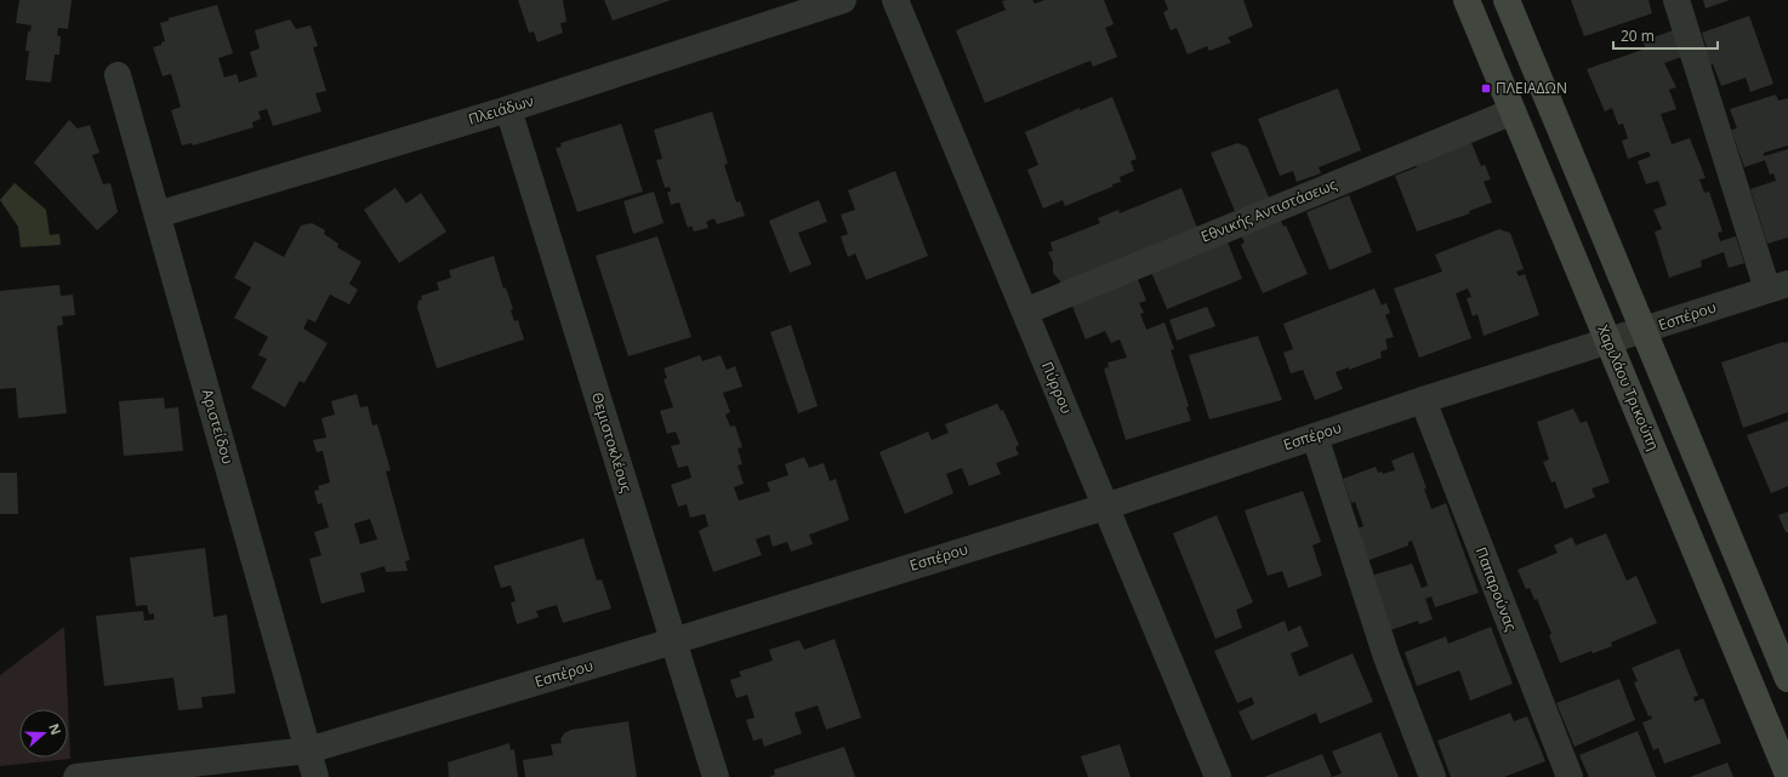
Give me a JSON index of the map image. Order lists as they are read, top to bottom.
{
  "streets": {
    "main road": ["Χαριλάου Τρικούπη"],
    "street": [
      "Πλειάδων",
      "Εθνικής Αντιστάσεως",
      "Εσπέρου",
      "Πύρρου",
      "Αριστείδου",
      "Θεμιστοκλέους",
      "Παπαρούνας"
    ]
  },
  "crossings": [
    ["Πλειάδων", "Αριστείδου"],
    ["Πλειάδων", "Θεμιστοκλέους"],
    ["Εθνικής Αντιστάσεως", "Πύρρου"],
    ["Εθνικής Αντιστάσεως", "Χαριλάου Τρικούπη"],
    ["Εσπέρου", "Πύρρου"],
    ["Εσπέρου", "Χαριλάου Τρικούπη"],
    ["Εσπέρου", "Αριστείδου"],
    ["Εσπέρου", "Θεμιστοκλέους"],
    ["Εσπέρου", "Παπαρούνας"]
  ],
  "places": {
    "transit": ["ΠΛΕΙΑΔΩΝ"]
  },
  "scale_bar": "20 m",
  "north": "right"
}
